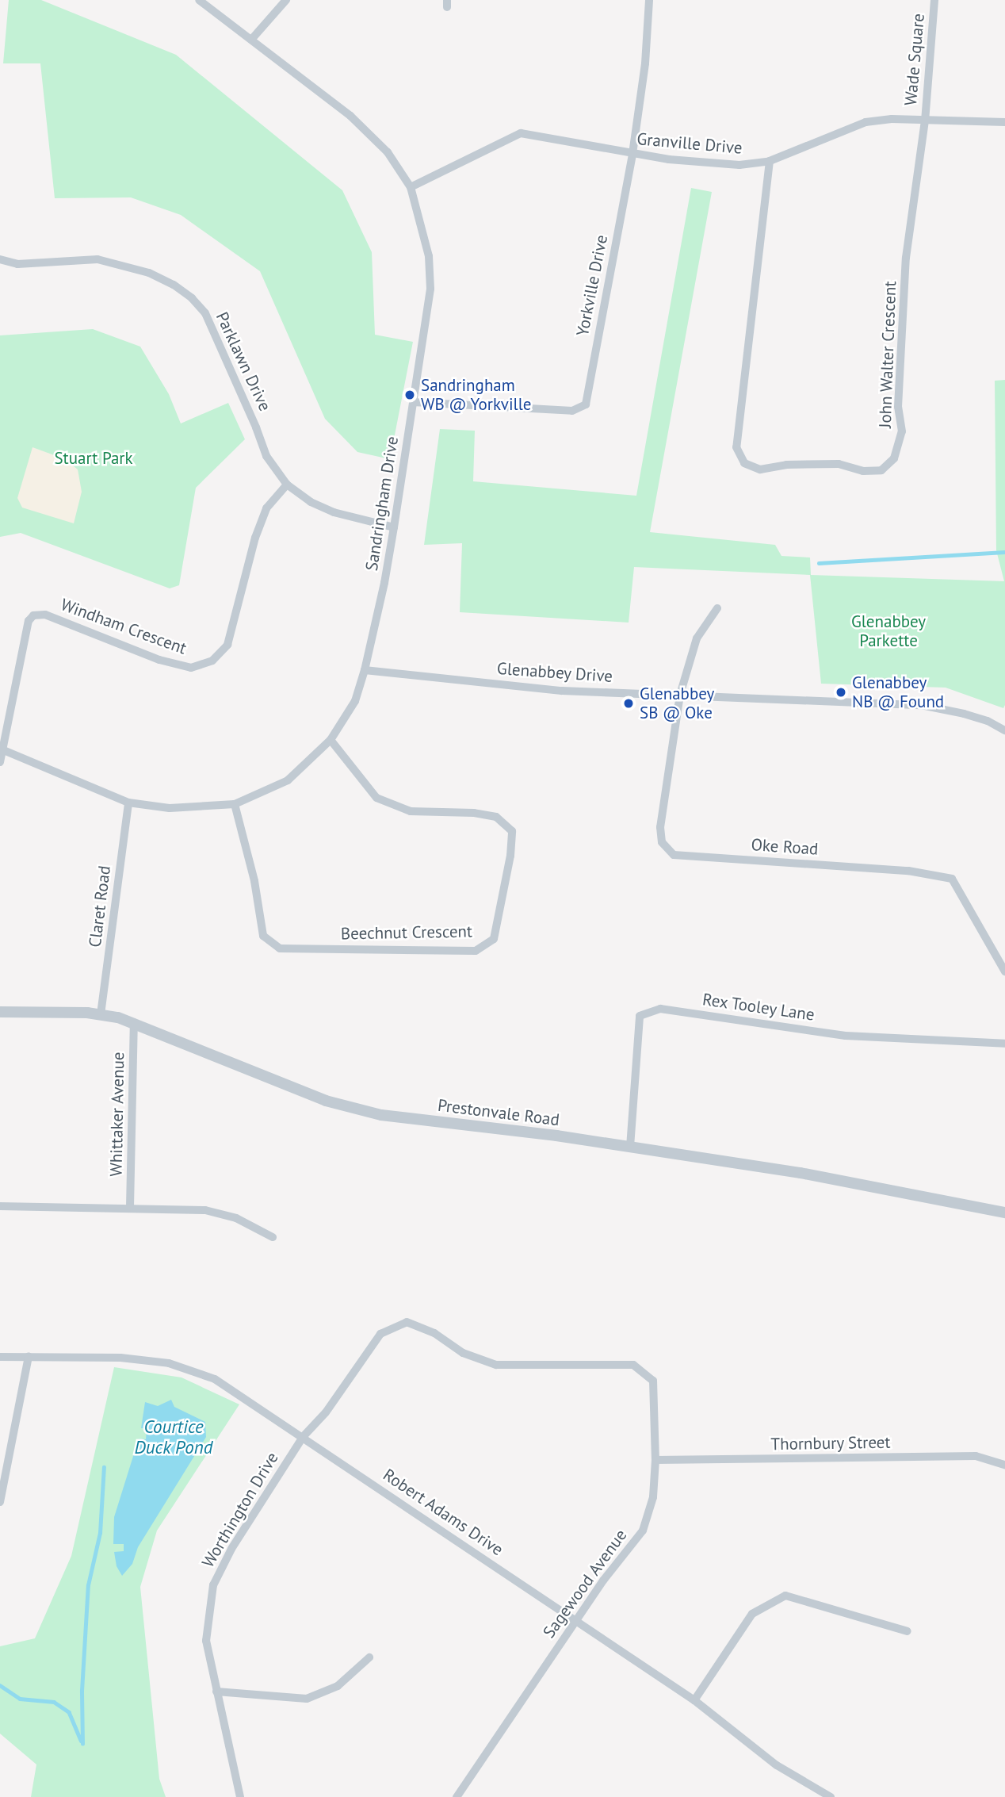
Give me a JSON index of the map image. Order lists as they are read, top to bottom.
{
  "streets": {
    "street": [
      "Wade Square",
      "Granville Drive",
      "Yorkville Drive",
      "John Walter Crescent",
      "Parklawn Drive",
      "Sandringham Drive",
      "Windham Crescent",
      "Glenabbey Drive",
      "Oke Road",
      "Claret Road",
      "Beechnut Crescent",
      "Rex Tooley Lane",
      "Prestonvale Road",
      "Whittaker Avenue",
      "Thornbury Street",
      "Worthington Drive",
      "Robert Adams Drive",
      "Sagewood Avenue"
    ]
  },
  "crossings": [
    ["Wade Square", "Granville Drive"],
    ["Wade Square", "John Walter Crescent"],
    ["Granville Drive", "Yorkville Drive"],
    ["Granville Drive", "John Walter Crescent"],
    ["Granville Drive", "Sandringham Drive"],
    ["Yorkville Drive", "Sandringham Drive"],
    ["Parklawn Drive", "Sandringham Drive"],
    ["Parklawn Drive", "Windham Crescent"],
    ["Sandringham Drive", "Windham Crescent"],
    ["Sandringham Drive", "Glenabbey Drive"],
    ["Sandringham Drive", "Claret Road"],
    ["Sandringham Drive", "Beechnut Crescent"],
    ["Glenabbey Drive", "Oke Road"],
    ["Claret Road", "Prestonvale Road"],
    ["Rex Tooley Lane", "Prestonvale Road"],
    ["Prestonvale Road", "Whittaker Avenue"],
    ["Thornbury Street", "Sagewood Avenue"],
    ["Worthington Drive", "Robert Adams Drive"],
    ["Worthington Drive", "Sagewood Avenue"],
    ["Robert Adams Drive", "Sagewood Avenue"]
  ],
  "water": ["Courtice Duck Pond"],
  "parks": ["Stuart Park", "Glenabbey Parkette"],
  "places": ["Sandringham WB @ Yorkville", "Glenabbey NB @ Found", "Glenabbey SB @ Oke"]
}
